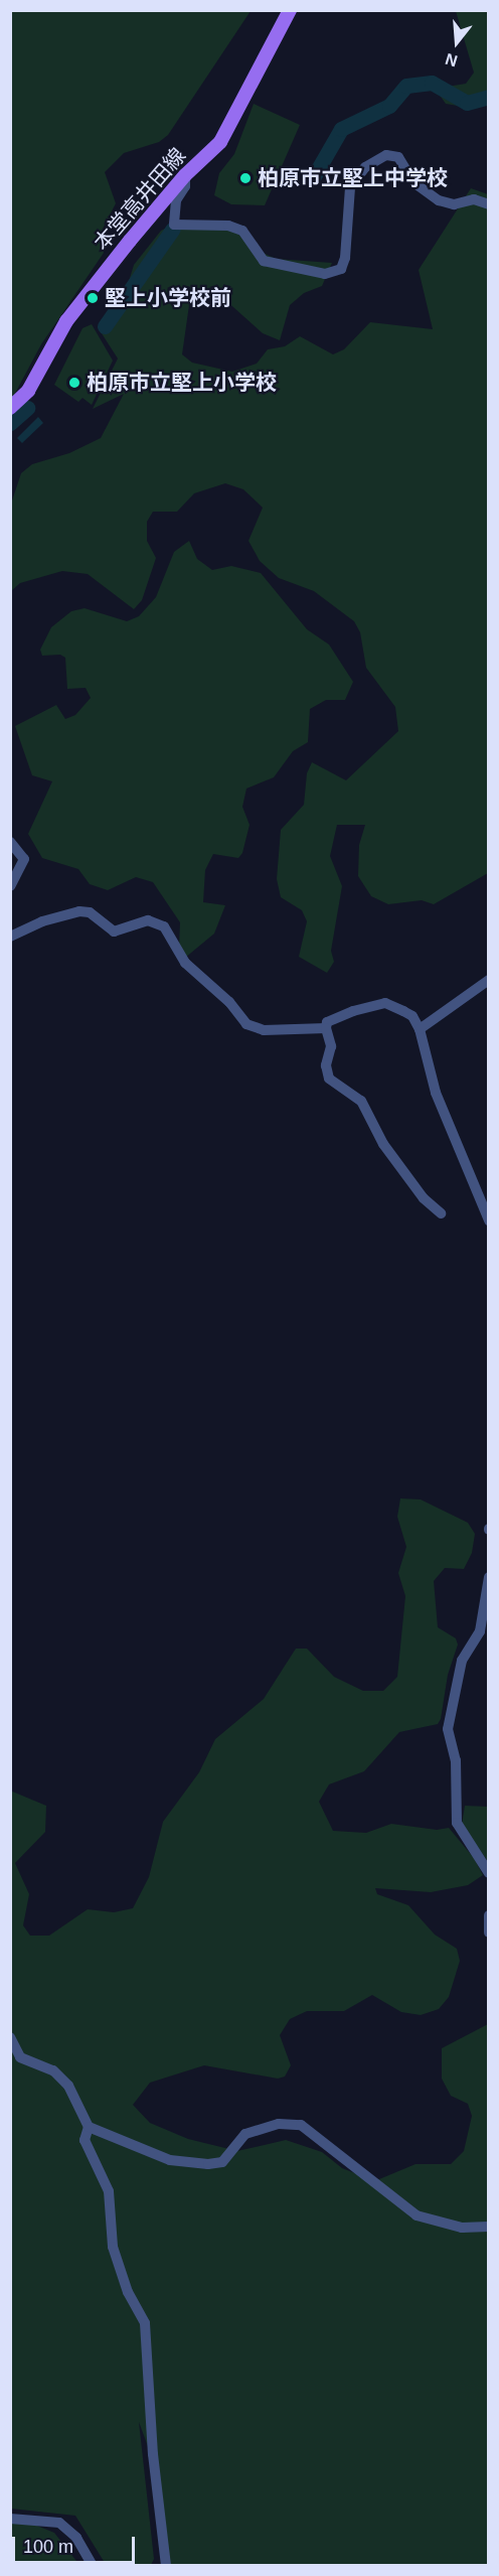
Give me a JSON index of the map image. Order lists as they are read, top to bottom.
{
  "streets": {
    "main road": ["本堂高井田線"]
  },
  "places": ["柏原市立堅上中学校", "堅上小学校前", "柏原市立堅上小学校"],
  "scale_bar": "100 m",
  "north": "bottom"
}
